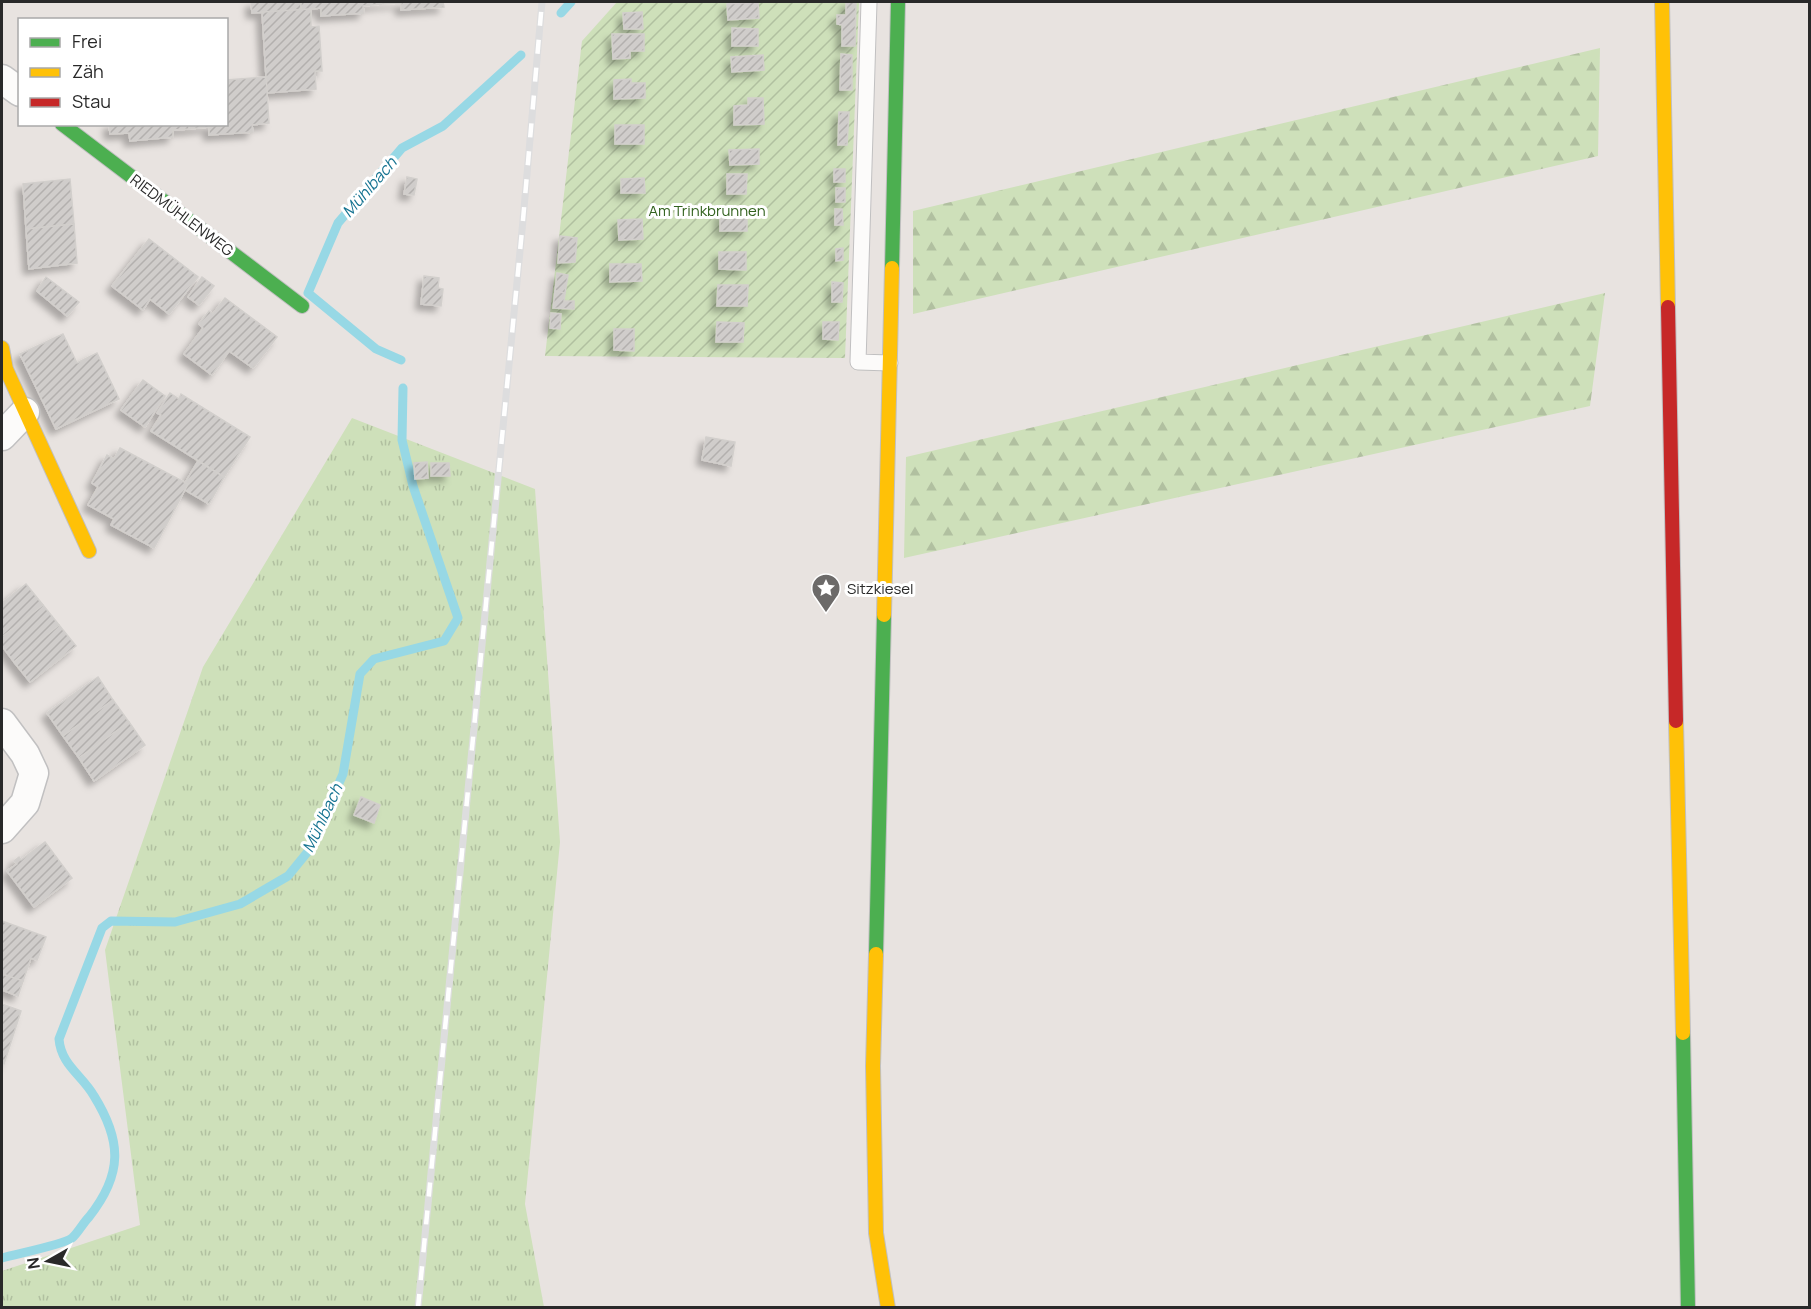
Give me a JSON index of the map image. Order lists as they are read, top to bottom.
{
  "streets": {
    "street": ["RIEDMÜHLENWEG"]
  },
  "water": ["Mühlbach"],
  "parks": ["Am Trinkbrunnen"],
  "places": {
    "place": ["Sitzkiesel"]
  },
  "legend": ["Frei", "Zäh", "Stau"],
  "north": "left"
}
